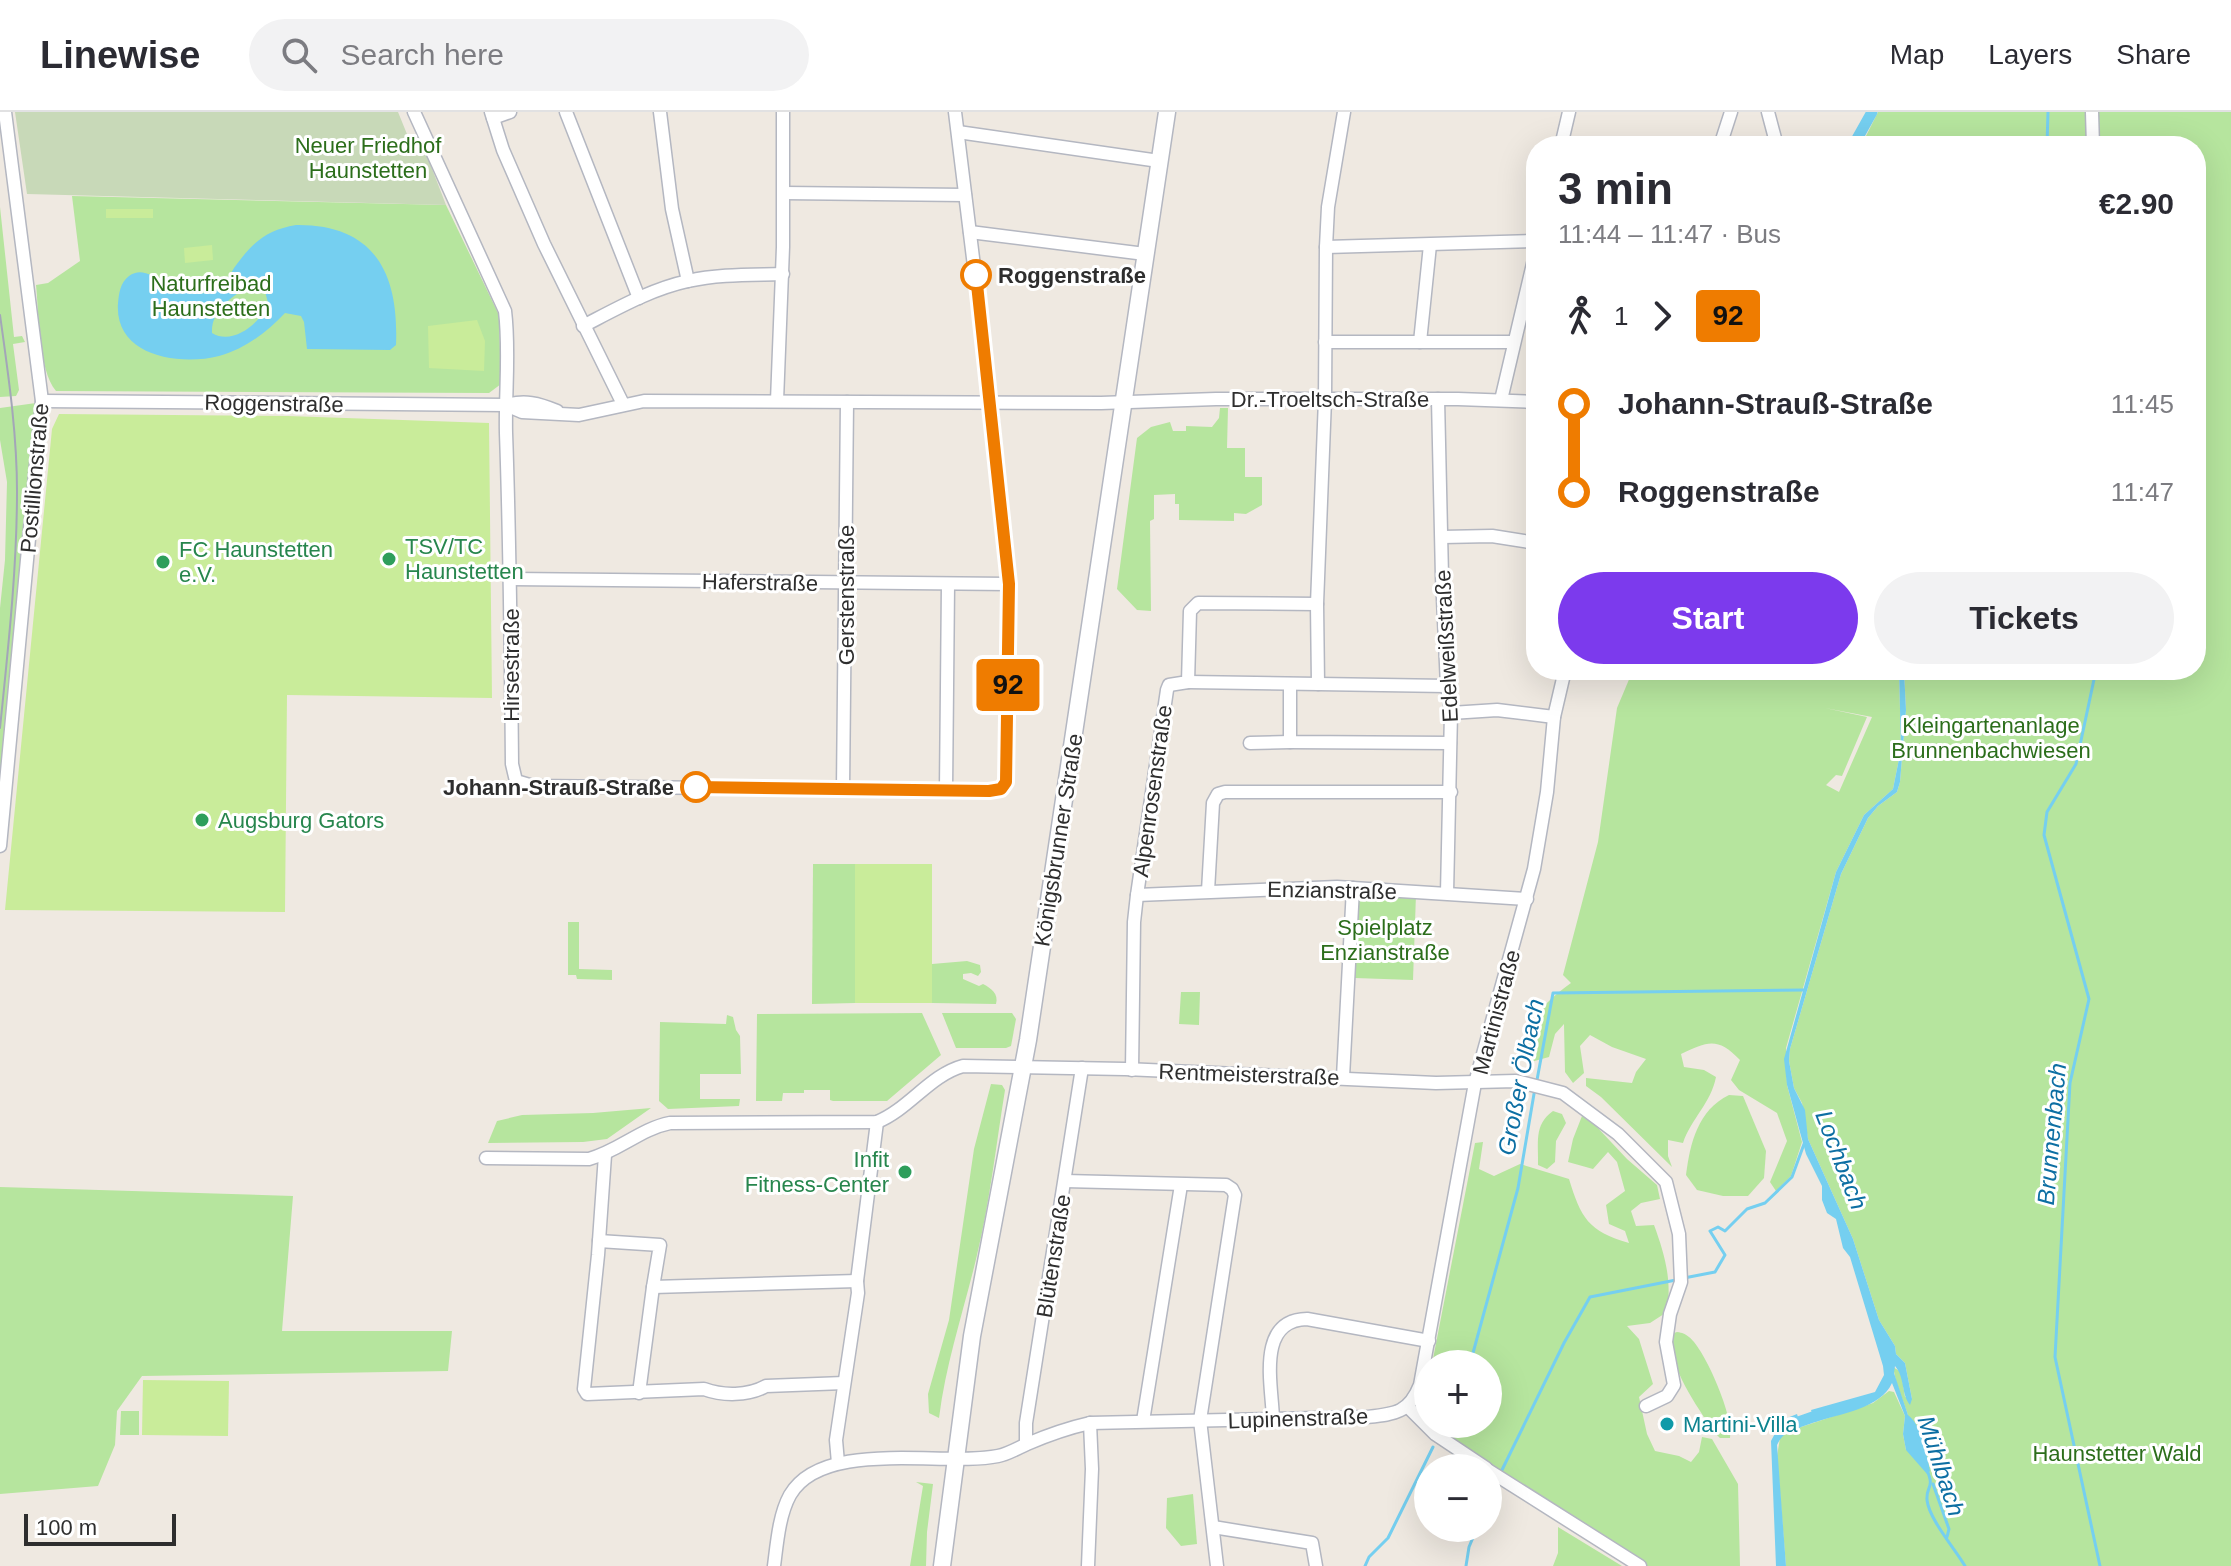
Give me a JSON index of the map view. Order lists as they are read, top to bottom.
{
  "streets": {
    "main road": ["Königsbrunner Straße"],
    "street": [
      "Dr.-Troeltsch-Straße",
      "Roggenstraße",
      "Postillionstraße",
      "Haferstraße",
      "Gerstenstraße",
      "Edelweißstraße",
      "Hirsestraße",
      "Alpenrosenstraße",
      "Enzianstraße",
      "Martinistraße",
      "Rentmeisterstraße",
      "Blütenstraße",
      "Lupinenstraße"
    ]
  },
  "crossings": [
    ["Dr.-Troeltsch-Straße", "Roggenstraße"],
    ["Dr.-Troeltsch-Straße", "Edelweißstraße"],
    ["Dr.-Troeltsch-Straße", "Königsbrunner Straße"],
    ["Roggenstraße", "Postillionstraße"],
    ["Roggenstraße", "Gerstenstraße"],
    ["Roggenstraße", "Hirsestraße"],
    ["Roggenstraße", "Königsbrunner Straße"],
    ["Haferstraße", "Gerstenstraße"],
    ["Haferstraße", "Hirsestraße"],
    ["Gerstenstraße", "Hirsestraße"],
    ["Edelweißstraße", "Enzianstraße"],
    ["Alpenrosenstraße", "Enzianstraße"],
    ["Alpenrosenstraße", "Rentmeisterstraße"],
    ["Königsbrunner Straße", "Rentmeisterstraße"],
    ["Königsbrunner Straße", "Lupinenstraße"],
    ["Enzianstraße", "Martinistraße"],
    ["Martinistraße", "Rentmeisterstraße"],
    ["Rentmeisterstraße", "Blütenstraße"],
    ["Blütenstraße", "Lupinenstraße"]
  ],
  "water": [
    "Großer Ölbach",
    "Brunnenbach",
    "Lochbach",
    "Mühlbach"
  ],
  "parks": [
    "Neuer Friedhof Haunstetten",
    "Naturfreibad Haunstetten",
    "Kleingartenanlage Brunnenbachwiesen",
    "Spielplatz Enzianstraße",
    "Haunstetter Wald"
  ],
  "places": [
    "Roggenstraße",
    "TSV/TC Haunstetten",
    "FC Haunstetten e.V.",
    "Johann-Strauß-Straße",
    "Augsburg Gators",
    "Infit Fitness-Center",
    "Martini-Villa"
  ],
  "lines": ["bus line 92"],
  "scale_bar": "100 m",
  "page": {
    "header": "Linewise",
    "search": "Search here",
    "nav": ["Map", "Layers", "Share"],
    "on_map": "92",
    "heading": ["3 min", "11:44 – 11:47 · Bus", "€2.90"],
    "legs": ["1", "92"],
    "list": [
      {
        "name": "Johann-Strauß-Straße",
        "value": "11:45"
      },
      {
        "name": "Roggenstraße",
        "value": "11:47"
      }
    ],
    "buttons": ["Start", "Tickets"],
    "map_buttons": ["+", "−"],
    "scale": "100 m"
  }
}
